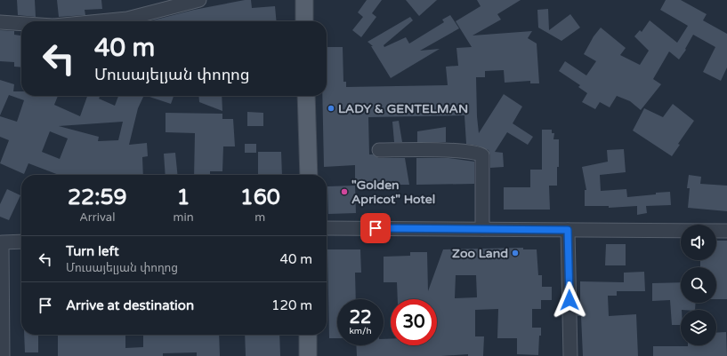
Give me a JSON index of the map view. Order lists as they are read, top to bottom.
{
  "places": ["LADY & GENTELMAN", "\"Golden Apricot\" Hotel", "Zoo Land"],
  "page": {
    "turn": ["40 m", "Մուսայելյան փողոց"],
    "eta": [
      "22:59",
      "Arrival",
      "1",
      "min",
      "160",
      "m"
    ],
    "list": [
      {
        "name": "Turn left",
        "note": "Մուսայելյան փողոց",
        "value": "40 m"
      },
      {
        "name": "Arrive at destination",
        "value": "120 m"
      }
    ],
    "speed": "22 km/h",
    "limit": "30"
  }
}
